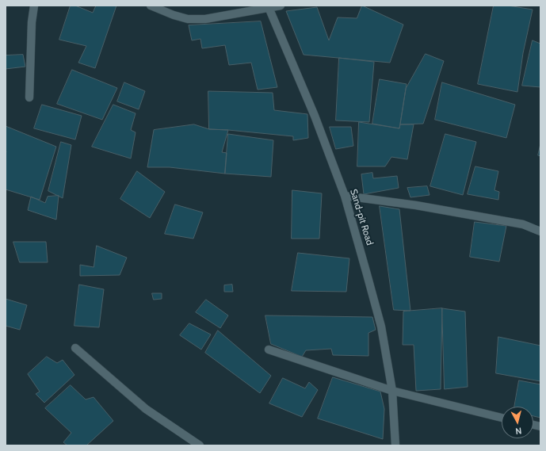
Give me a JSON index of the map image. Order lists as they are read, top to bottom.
{
  "streets": {
    "street": ["Sand-pit Road"]
  },
  "north": "bottom"
}
